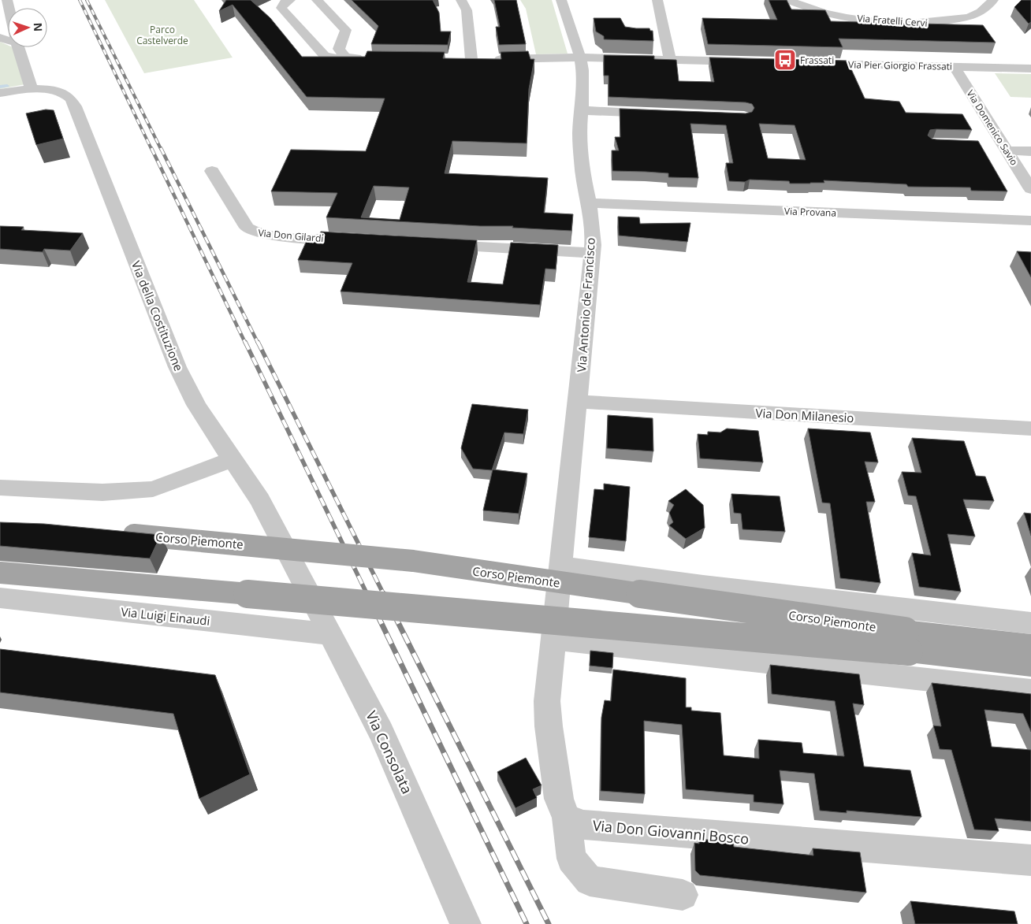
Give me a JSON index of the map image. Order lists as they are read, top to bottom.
{
  "streets": {
    "main road": ["Corso Piemonte"],
    "street": [
      "Via Fratelli Cervi",
      "Via Pier Giorgio Frassati",
      "Via Domenico Savio",
      "Via Provana",
      "Via Don Gilardi",
      "Via Antonio de Francisco",
      "Via della Costituzione",
      "Via Don Milanesio",
      "Via Luigi Einaudi",
      "Via Consolata",
      "Via Don Giovanni Bosco"
    ]
  },
  "crossings": [
    ["Via Pier Giorgio Frassati", "Via Domenico Savio"],
    ["Via Provana", "Via Antonio de Francisco"],
    ["Via Antonio de Francisco", "Via Don Milanesio"],
    ["Via Antonio de Francisco", "Corso Piemonte"],
    ["Via della Costituzione", "Via Consolata"],
    ["Via Luigi Einaudi", "Via Consolata"]
  ],
  "parks": ["Parco Castelverde"],
  "places": {
    "bus stop": ["Frassati"]
  },
  "north": "right"
}
